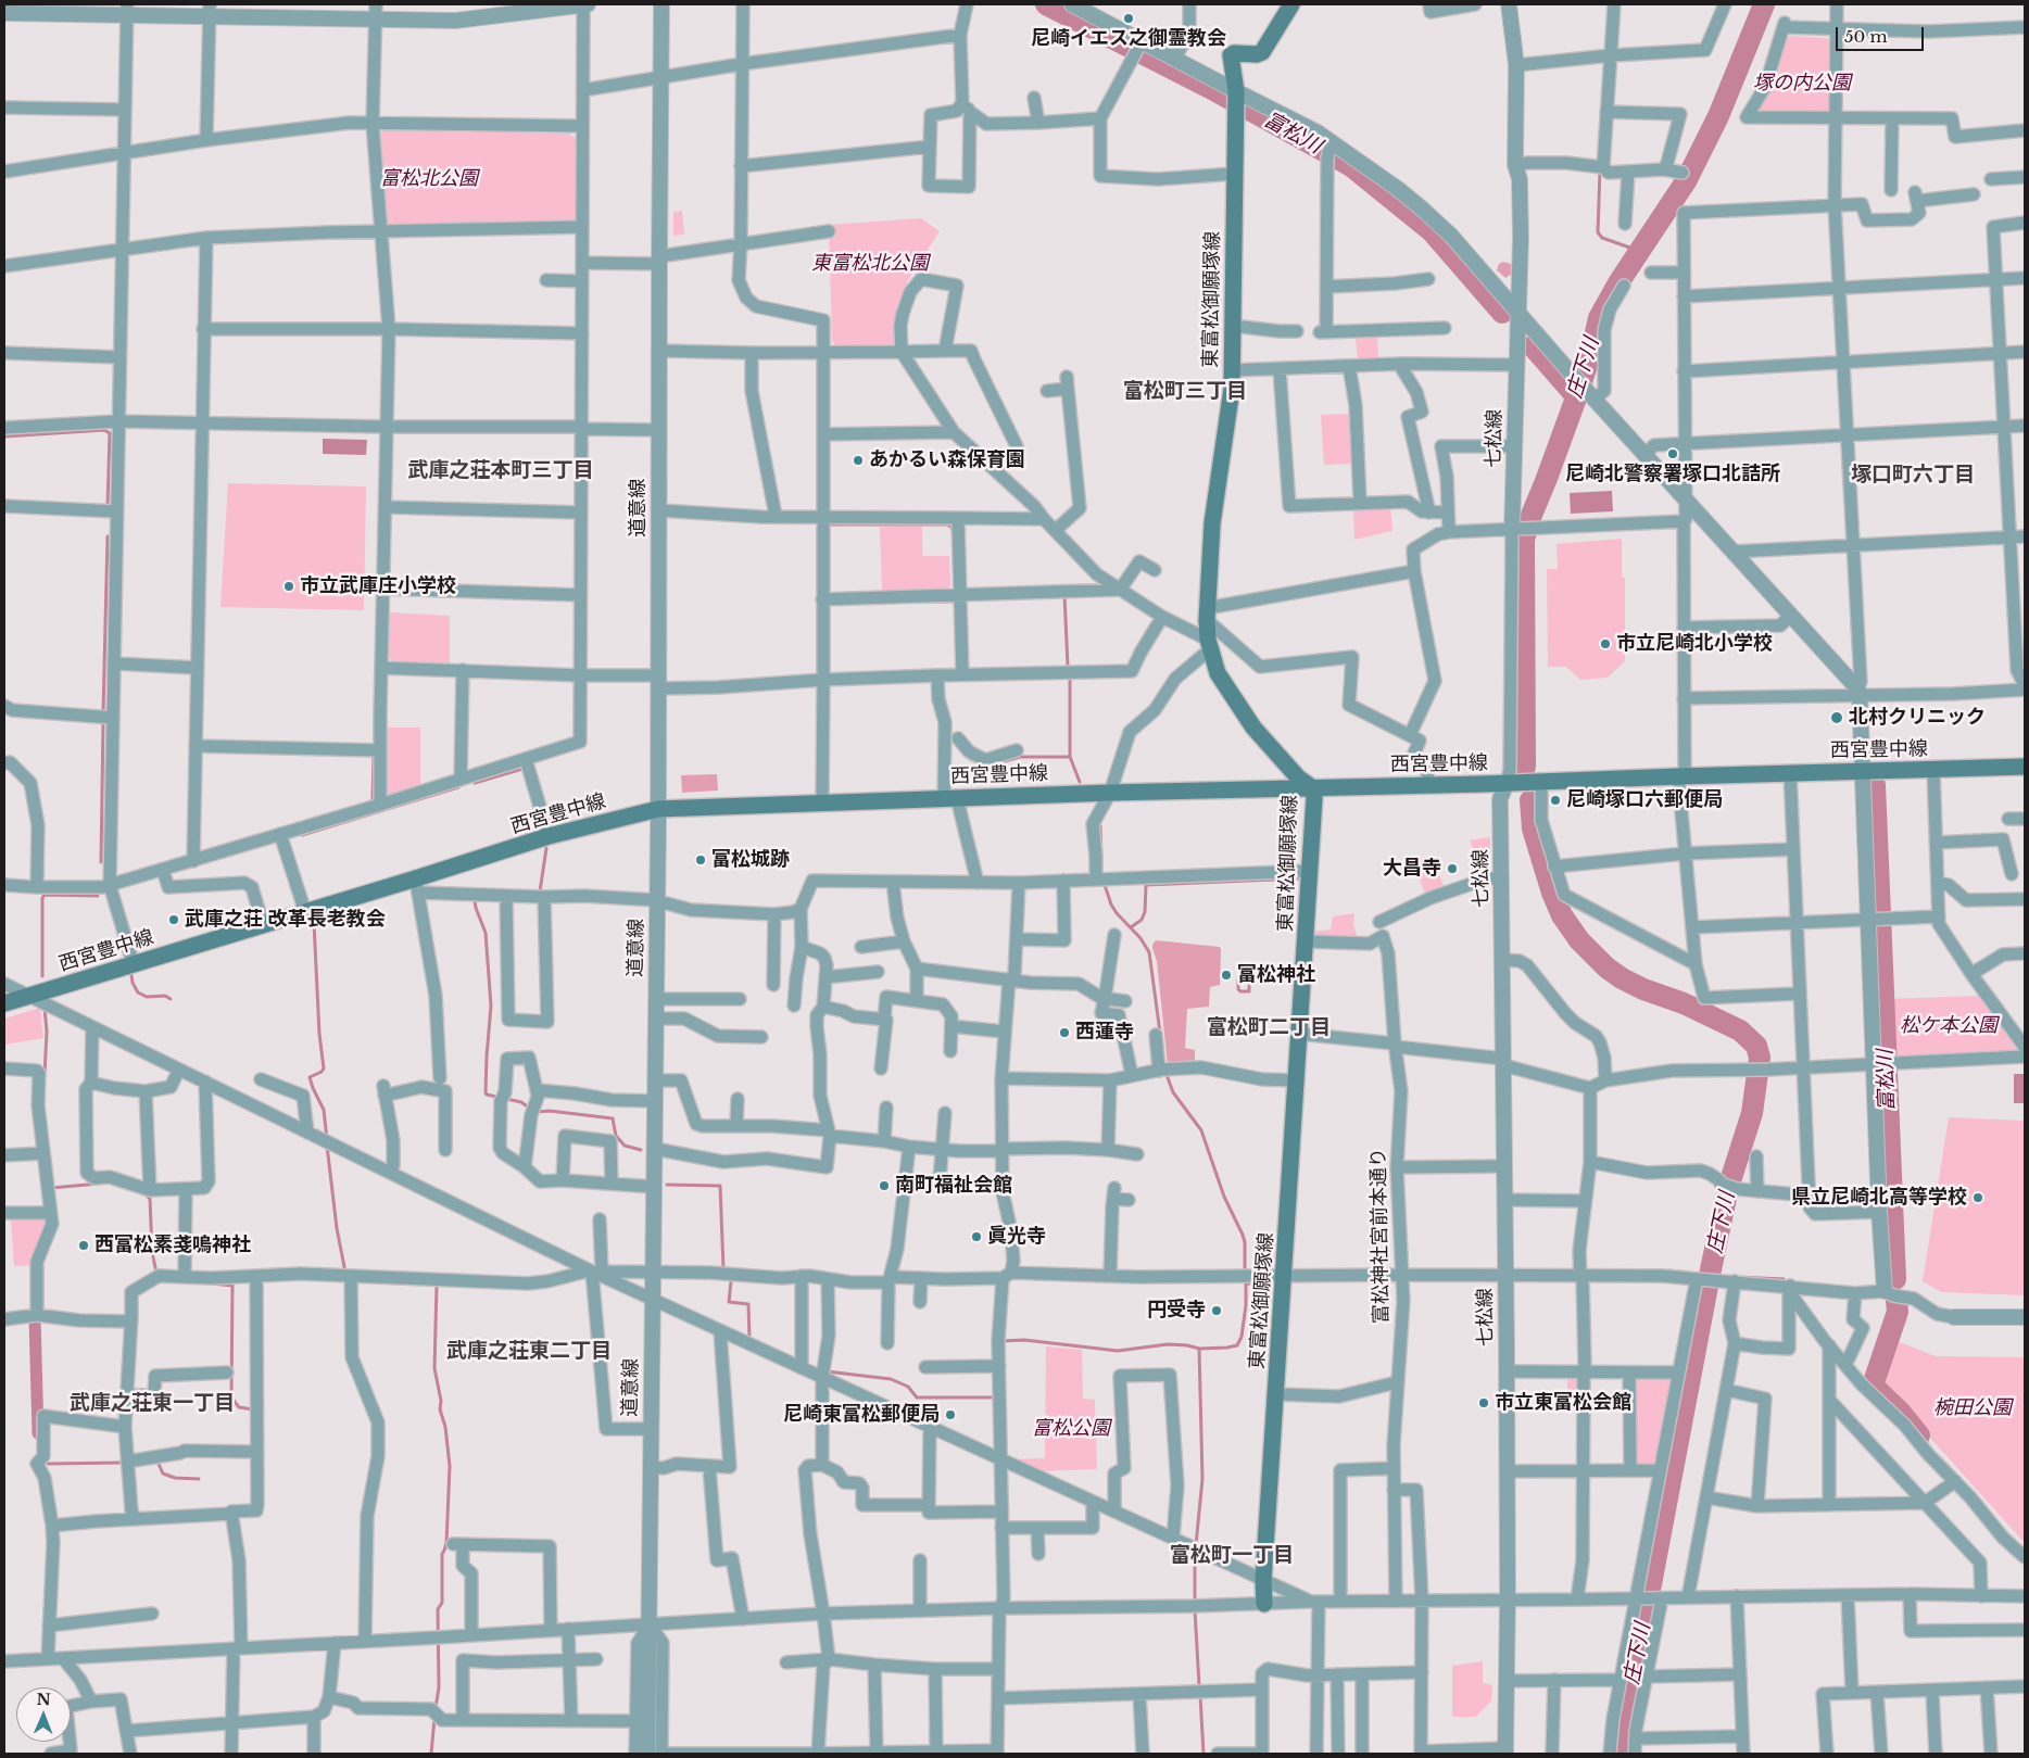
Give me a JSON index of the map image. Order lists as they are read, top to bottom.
{
  "streets": {
    "main road": ["東富松御願塚線", "西宮豊中線"],
    "street": ["七松線", "道意線", "富松神社宮前本通り"]
  },
  "crossings": [
    ["東富松御願塚線", "西宮豊中線"],
    ["東富松御願塚線", "富松神社宮前本通り"],
    ["七松線", "西宮豊中線"],
    ["道意線", "西宮豊中線"]
  ],
  "districts": [
    "富松町三丁目",
    "武庫之荘本町三丁目",
    "塚口町六丁目",
    "富松町二丁目",
    "武庫之荘東二丁目",
    "武庫之荘東一丁目",
    "富松町一丁目"
  ],
  "water": ["富松川", "庄下川"],
  "parks": [
    "塚の内公園",
    "富松北公園",
    "東富松北公園",
    "松ケ本公園",
    "椀田公園",
    "富松公園"
  ],
  "places": [
    "尼崎イエス之御霊教会",
    "尼崎北警察署塚口北詰所",
    "あかるい森保育園",
    "市立武庫庄小学校",
    "市立尼崎北小学校",
    "北村クリニック",
    "尼崎塚口六郵便局",
    "富松城跡",
    "大昌寺",
    "武庫之荘 改革長老教会",
    "富松神社",
    "西蓮寺",
    "南町福祉会館",
    "県立尼崎北高等学校",
    "眞光寺",
    "西富松素戔嗚神社",
    "円受寺",
    "市立東富松会館",
    "尼崎東富松郵便局"
  ],
  "scale_bar": "50 m",
  "north": "top"
}
